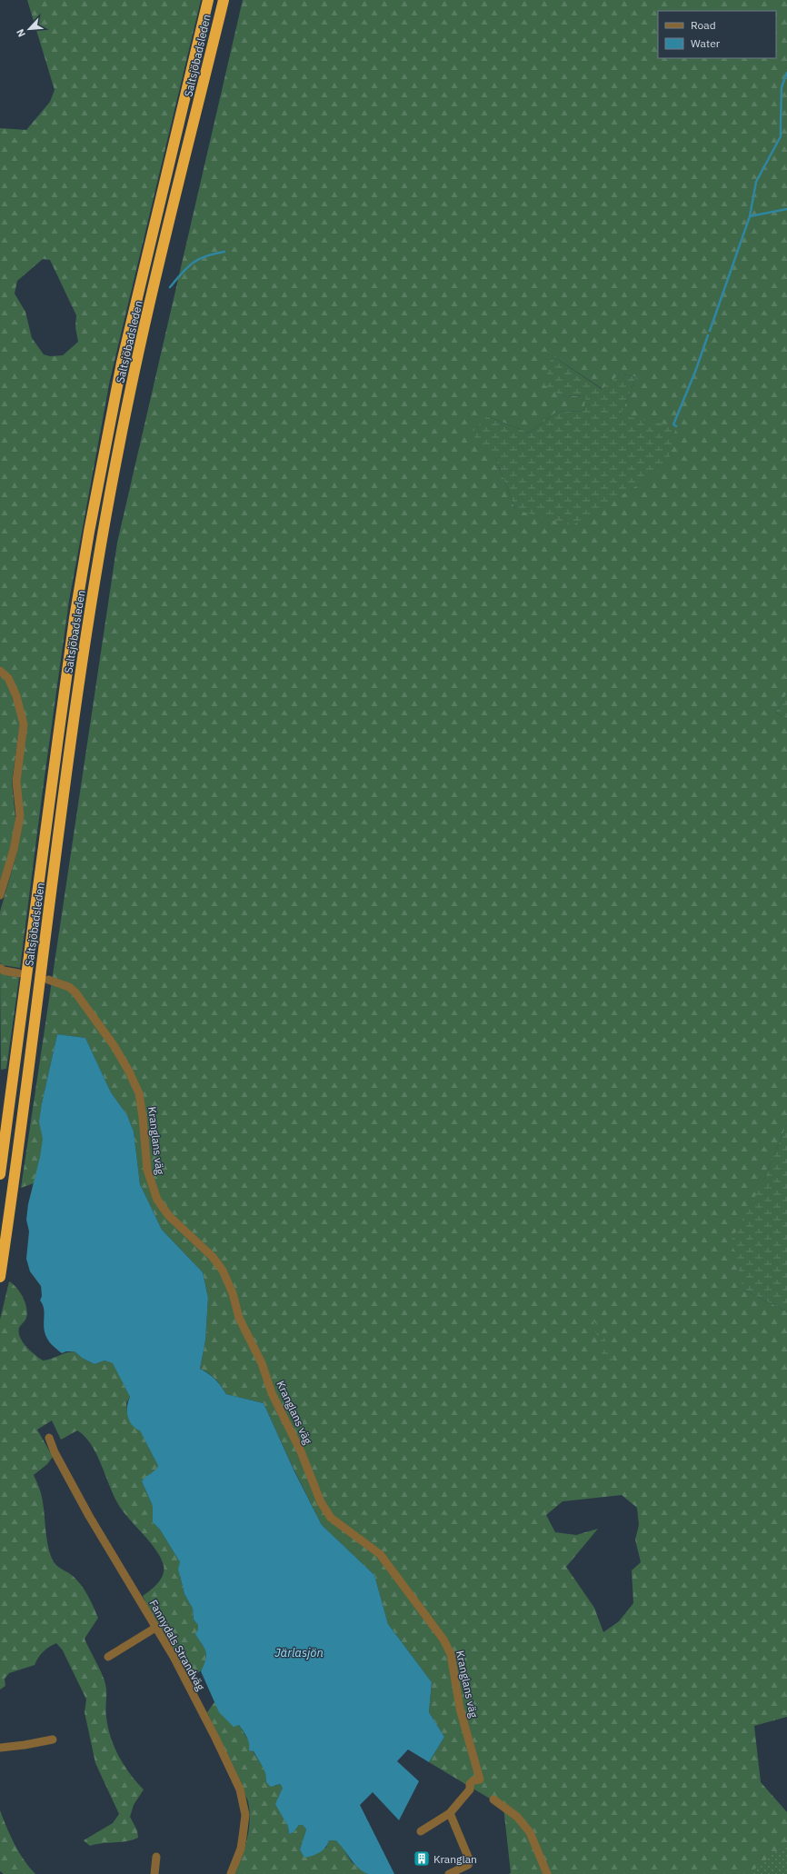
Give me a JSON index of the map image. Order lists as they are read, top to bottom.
{
  "streets": {
    "highway": ["Saltsjöbadsleden"],
    "street": ["Kranglans väg", "Fannydals Strandväg"]
  },
  "water": ["Järlasjön"],
  "places": {
    "building": ["Kranglan"]
  },
  "legend": ["Road", "Water"],
  "north": "bottom left"
}
